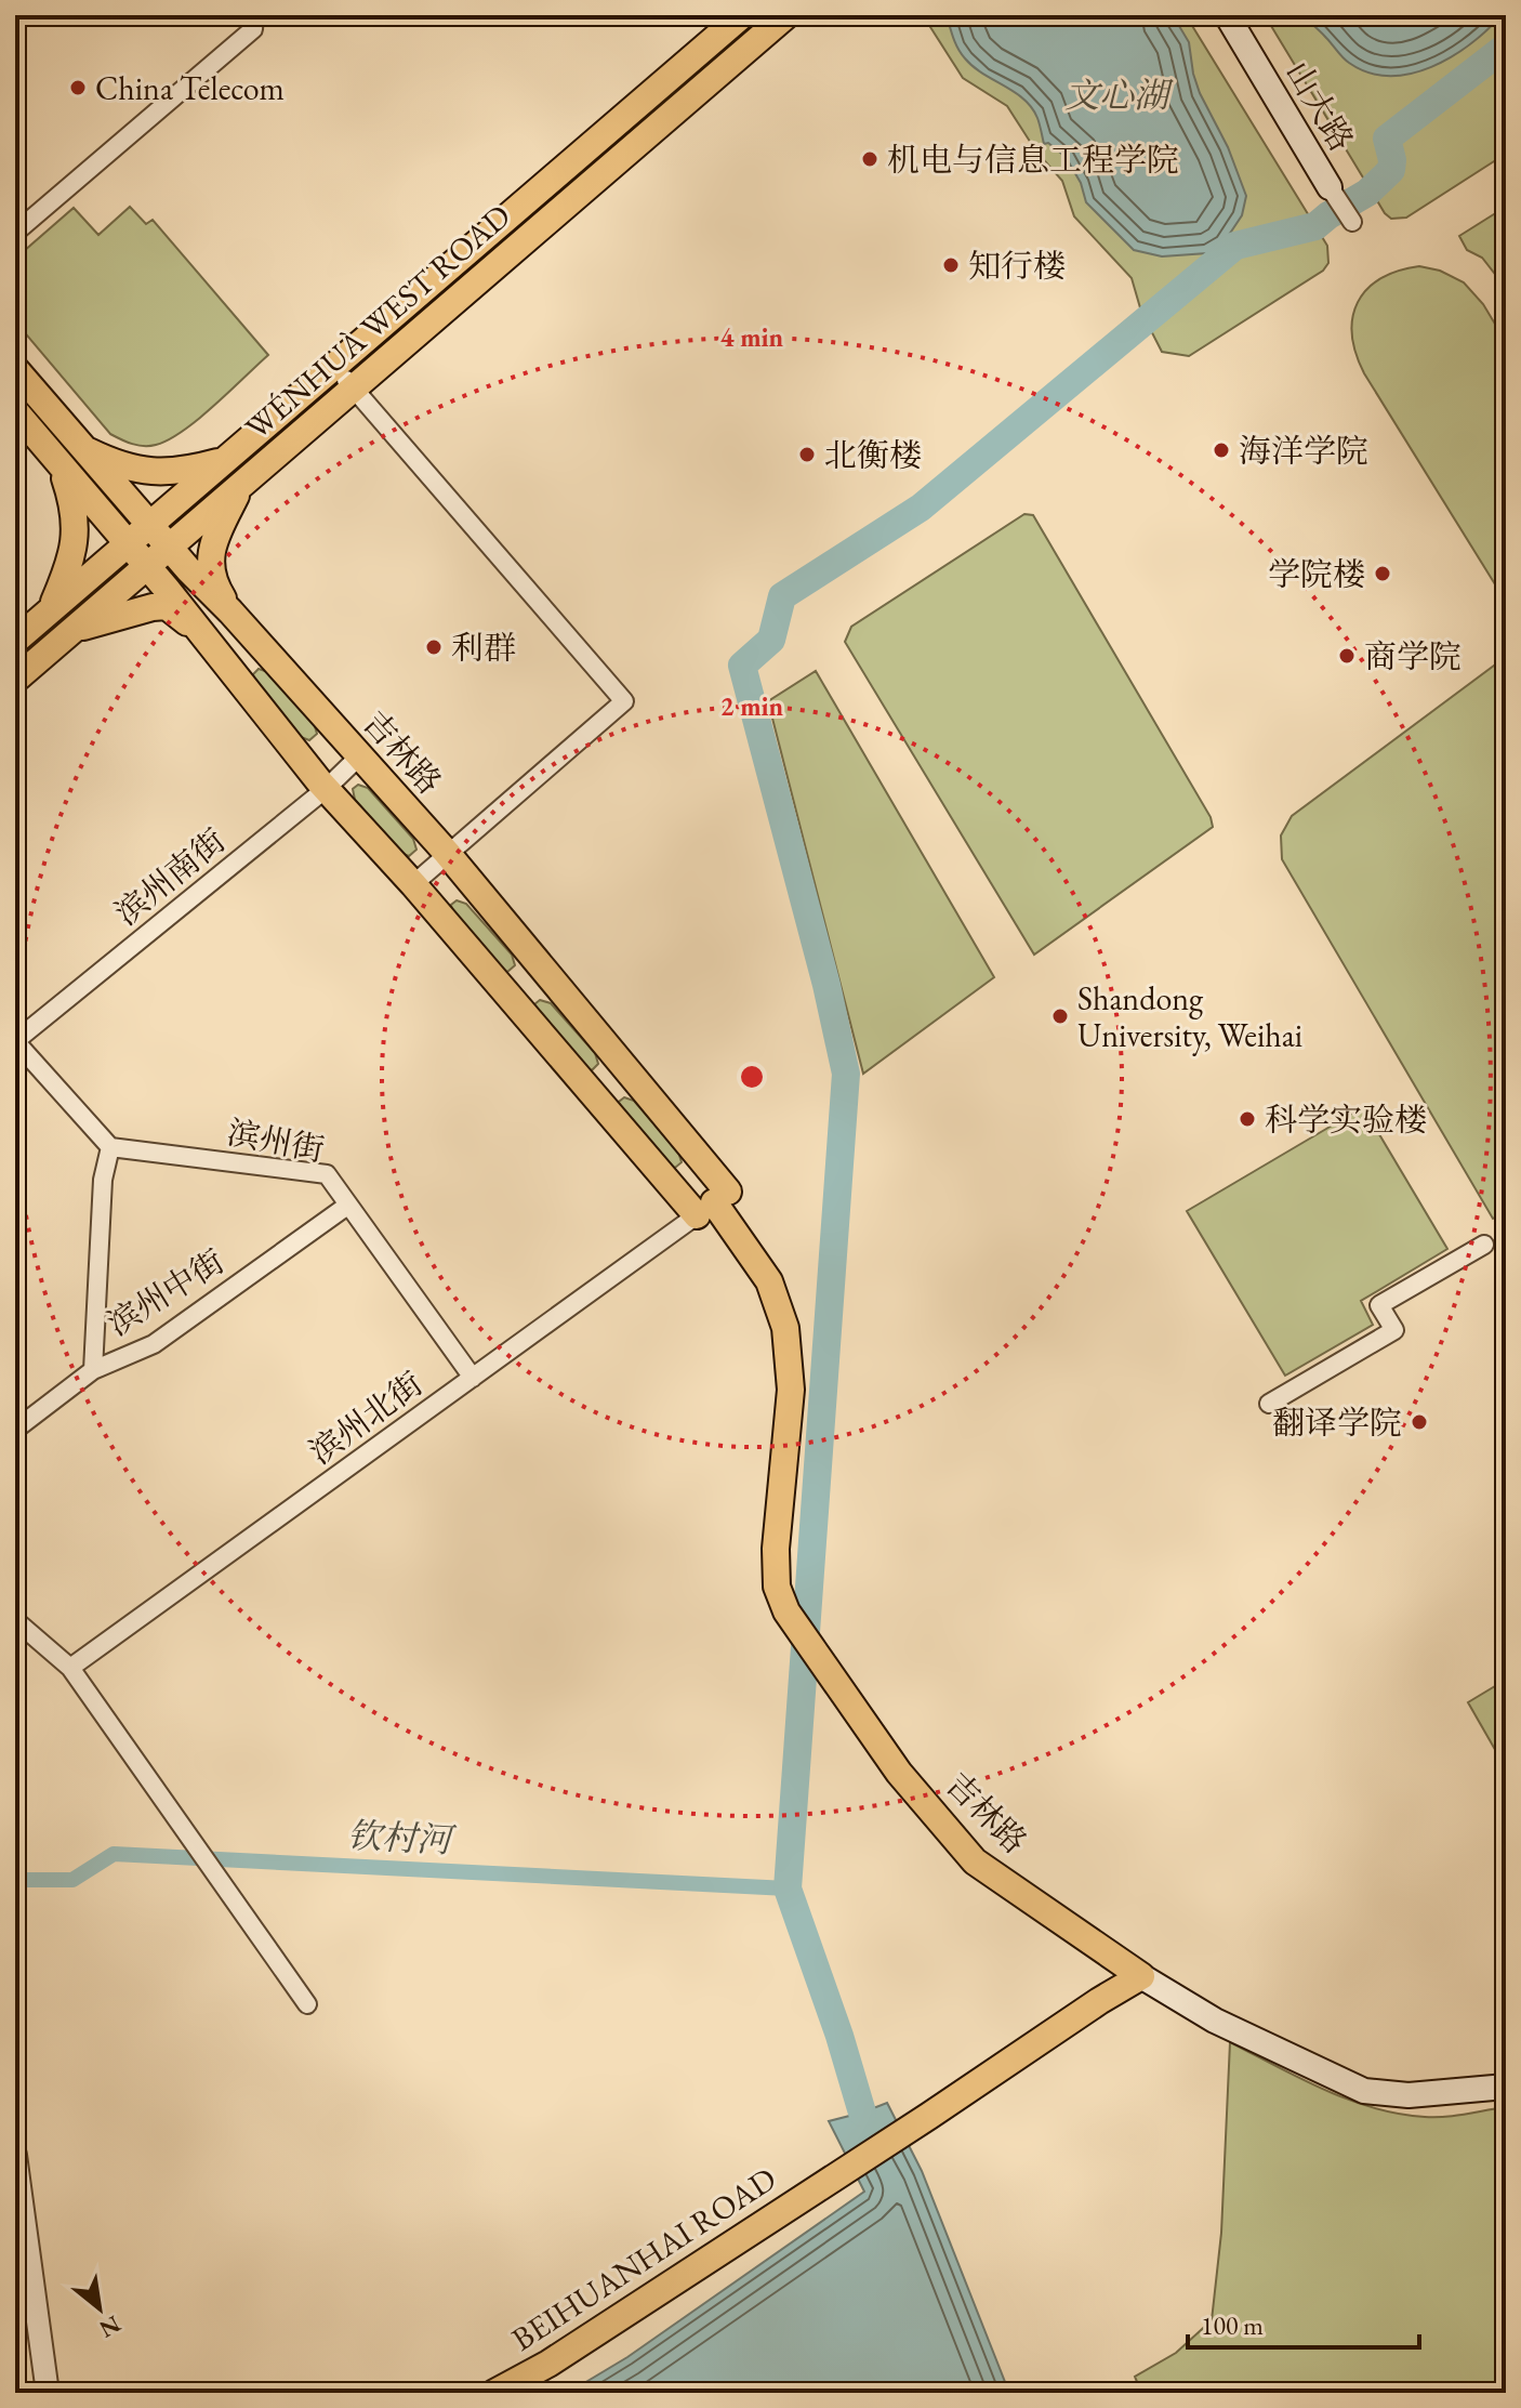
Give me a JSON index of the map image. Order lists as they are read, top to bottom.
{
  "streets": {
    "main road": [
      "山大路",
      "WÉNHUÀ WEST ROAD",
      "吉林路",
      "BEIHUANHAI ROAD"
    ],
    "street": [
      "滨州南街",
      "滨州街",
      "滨州中街",
      "滨州北街"
    ]
  },
  "crossings": [
    ["WÉNHUÀ WEST ROAD", "吉林路"],
    ["吉林路", "滨州南街"],
    ["吉林路", "滨州北街"],
    ["吉林路", "BEIHUANHAI ROAD"],
    ["滨州街", "滨州中街"],
    ["滨州街", "滨州北街"]
  ],
  "water": ["文心湖", "钦村河"],
  "places": [
    "China Telecom",
    "机电与信息工程学院",
    "知行楼",
    "海洋学院",
    "北衡楼",
    "学院楼",
    "利群",
    "商学院",
    "Shandong University, Weihai",
    "科学实验楼",
    "翻译学院"
  ],
  "scale_bar": "100 m",
  "north": "bottom right",
  "rings": ["4 min", "2 min"]
}
